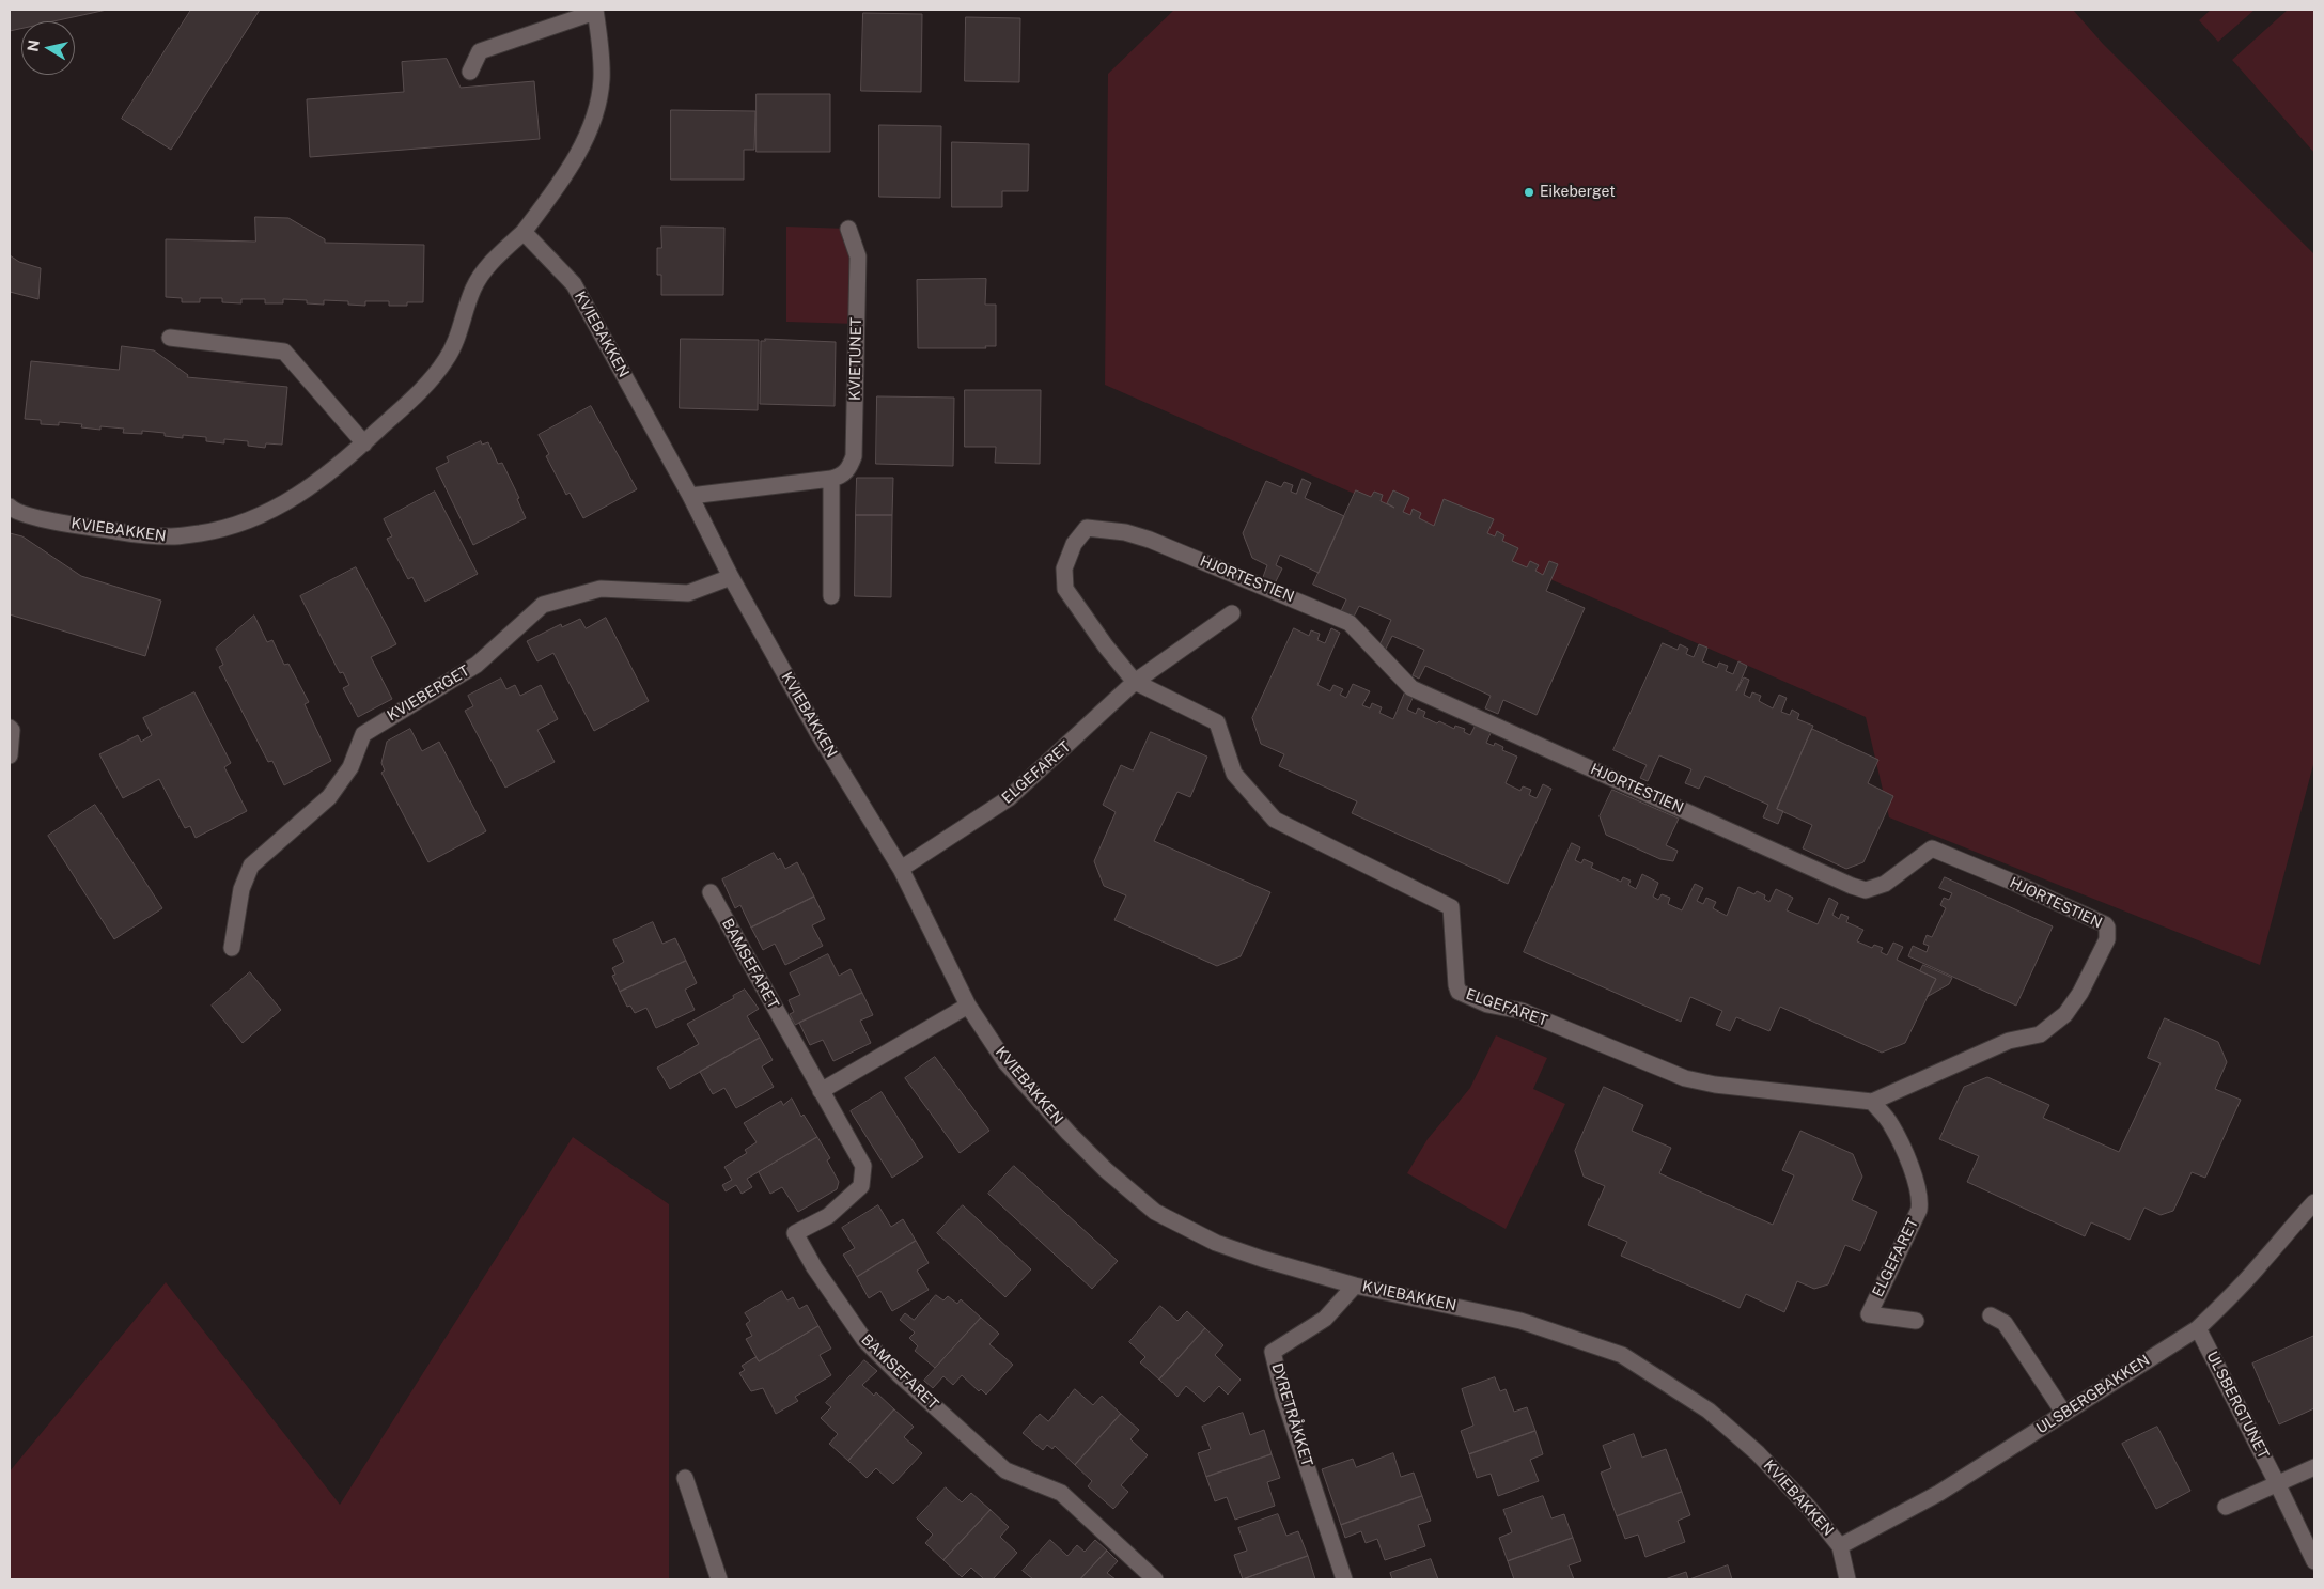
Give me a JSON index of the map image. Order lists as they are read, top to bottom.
{
  "streets": {
    "street": [
      "KVIEBAKKEN",
      "KVIETUNET",
      "HJORTESTIEN",
      "KVIEBERGET",
      "ELGEFARET",
      "BAMSEFARET",
      "ULSBERGBAKKEN",
      "ULSBERGTUNET",
      "DYRETRÅKKET"
    ]
  },
  "crossings": [
    ["KVIEBAKKEN", "KVIEBERGET"],
    ["KVIEBAKKEN", "ELGEFARET"],
    ["KVIEBAKKEN", "ULSBERGBAKKEN"],
    ["KVIEBAKKEN", "DYRETRÅKKET"],
    ["HJORTESTIEN", "ELGEFARET"],
    ["ULSBERGBAKKEN", "ULSBERGTUNET"]
  ],
  "places": ["Eikeberget"],
  "north": "left"
}
